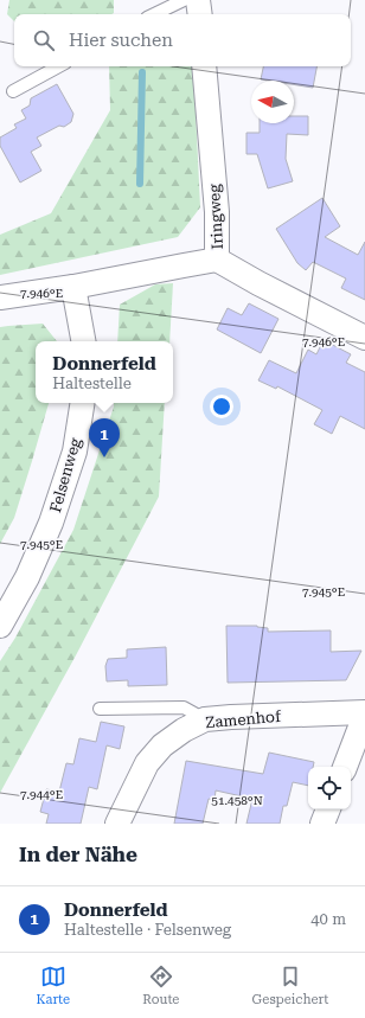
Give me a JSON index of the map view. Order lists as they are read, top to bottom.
{
  "streets": {
    "street": ["Iringweg", "Felsenweg", "Zamenhof"]
  },
  "north": "left",
  "page": {
    "search": "Hier suchen",
    "popup": ["Donnerfeld", "Haltestelle"],
    "pins": "1",
    "heading": "In der Nähe",
    "list": [
      {
        "mark": "1",
        "name": "Donnerfeld",
        "note": "Haltestelle · Felsenweg",
        "value": "40 m"
      }
    ],
    "nav": ["Karte", "Route", "Gespeichert"]
  },
  "coordinates": [
    "7.946°E",
    "7.945°E",
    "7.944°E",
    "51.458°N"
  ]
}
